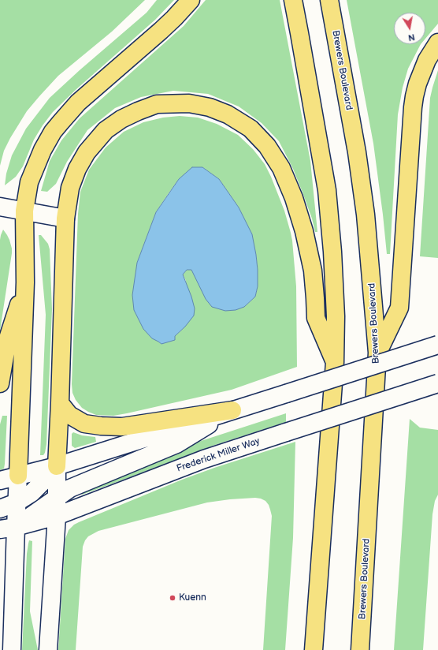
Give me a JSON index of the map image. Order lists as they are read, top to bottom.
{
  "streets": {
    "highway": ["Brewers Boulevard"],
    "street": ["Frederick Miller Way"]
  },
  "places": ["Kuenn"],
  "north": "bottom"
}
